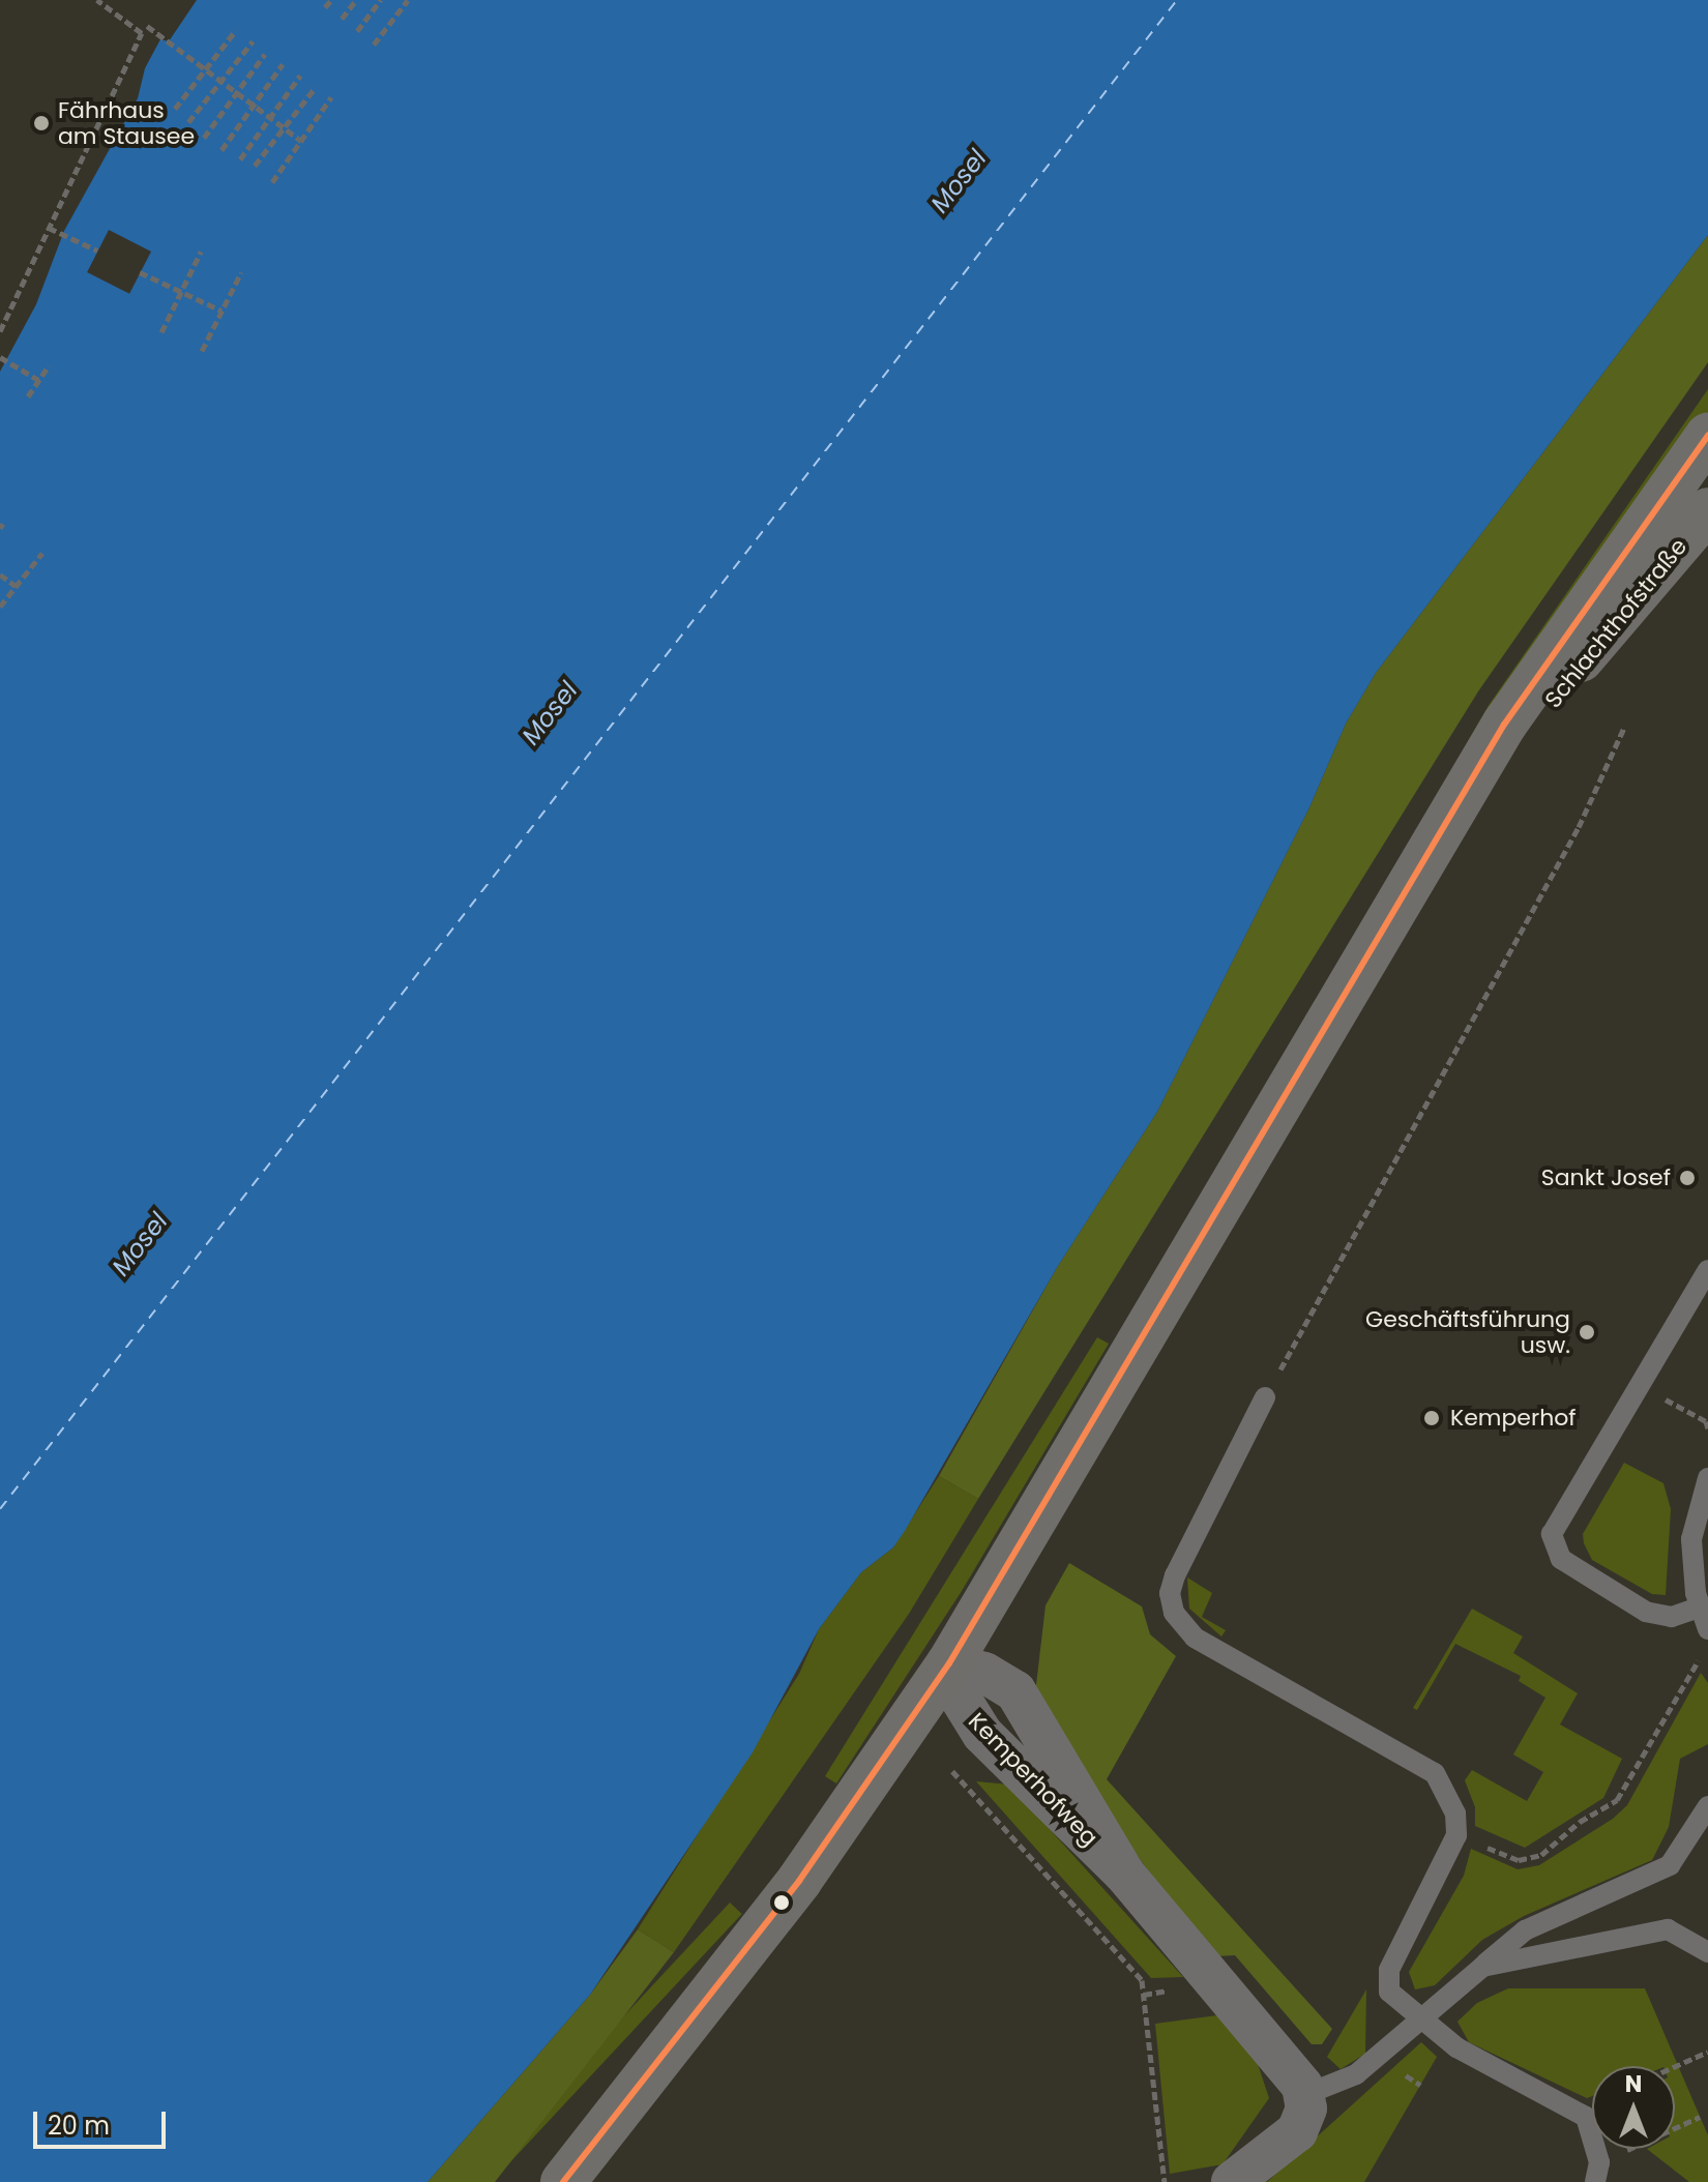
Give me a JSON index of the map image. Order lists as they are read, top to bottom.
{
  "streets": {
    "main road": ["Schlachthofstraße"],
    "street": ["Kemperhofweg"]
  },
  "water": ["Mosel"],
  "places": [
    "Fährhaus am Stausee",
    "Sankt Josef",
    "Geschäftsführung usw.",
    "Kemperhof"
  ],
  "scale_bar": "20 m",
  "north": "top"
}
